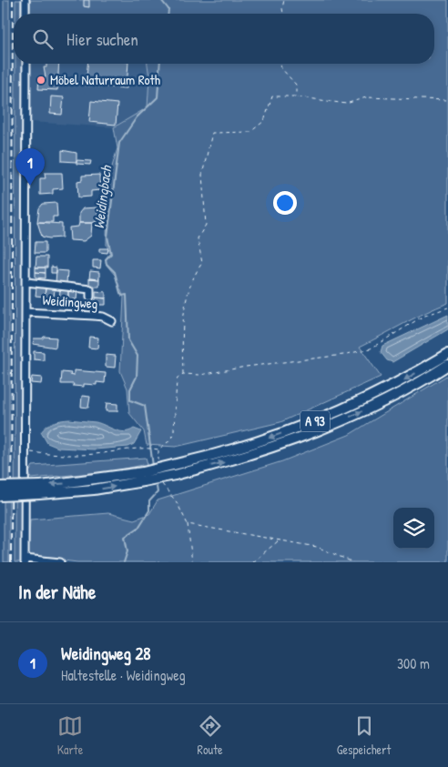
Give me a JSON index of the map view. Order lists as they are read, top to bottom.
{
  "streets": {
    "highway": ["A 93"],
    "street": ["Weidingweg"]
  },
  "water": ["Weidingbach"],
  "places": ["Möbel Naturraum Roth"],
  "page": {
    "search": "Hier suchen",
    "pins": "1",
    "heading": "In der Nähe",
    "list": [
      {
        "mark": "1",
        "name": "Weidingweg 28",
        "note": "Haltestelle · Weidingweg",
        "value": "300 m"
      }
    ],
    "nav": ["Karte", "Route", "Gespeichert"]
  }
}
